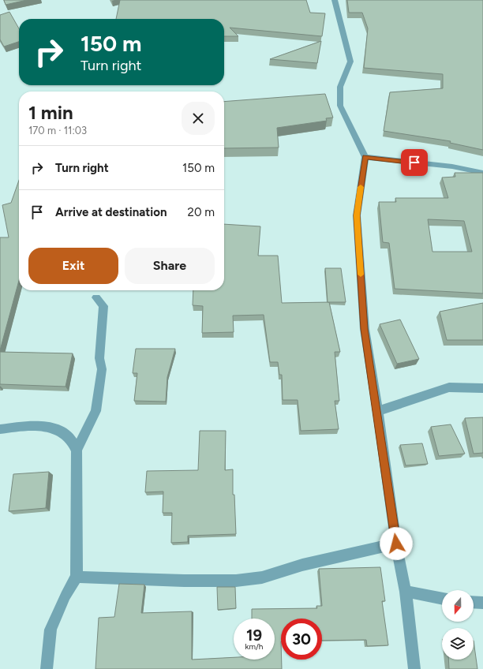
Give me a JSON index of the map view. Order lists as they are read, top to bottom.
{
  "north": "bottom",
  "page": {
    "turn": ["150 m", "Turn right"],
    "heading": ["1 min", "170 m · 11:03"],
    "list": [
      {
        "name": "Turn right",
        "value": "150 m"
      },
      {
        "name": "Arrive at destination",
        "value": "20 m"
      }
    ],
    "buttons": ["Exit", "Share"],
    "speed": "19 km/h",
    "limit": "30"
  }
}
